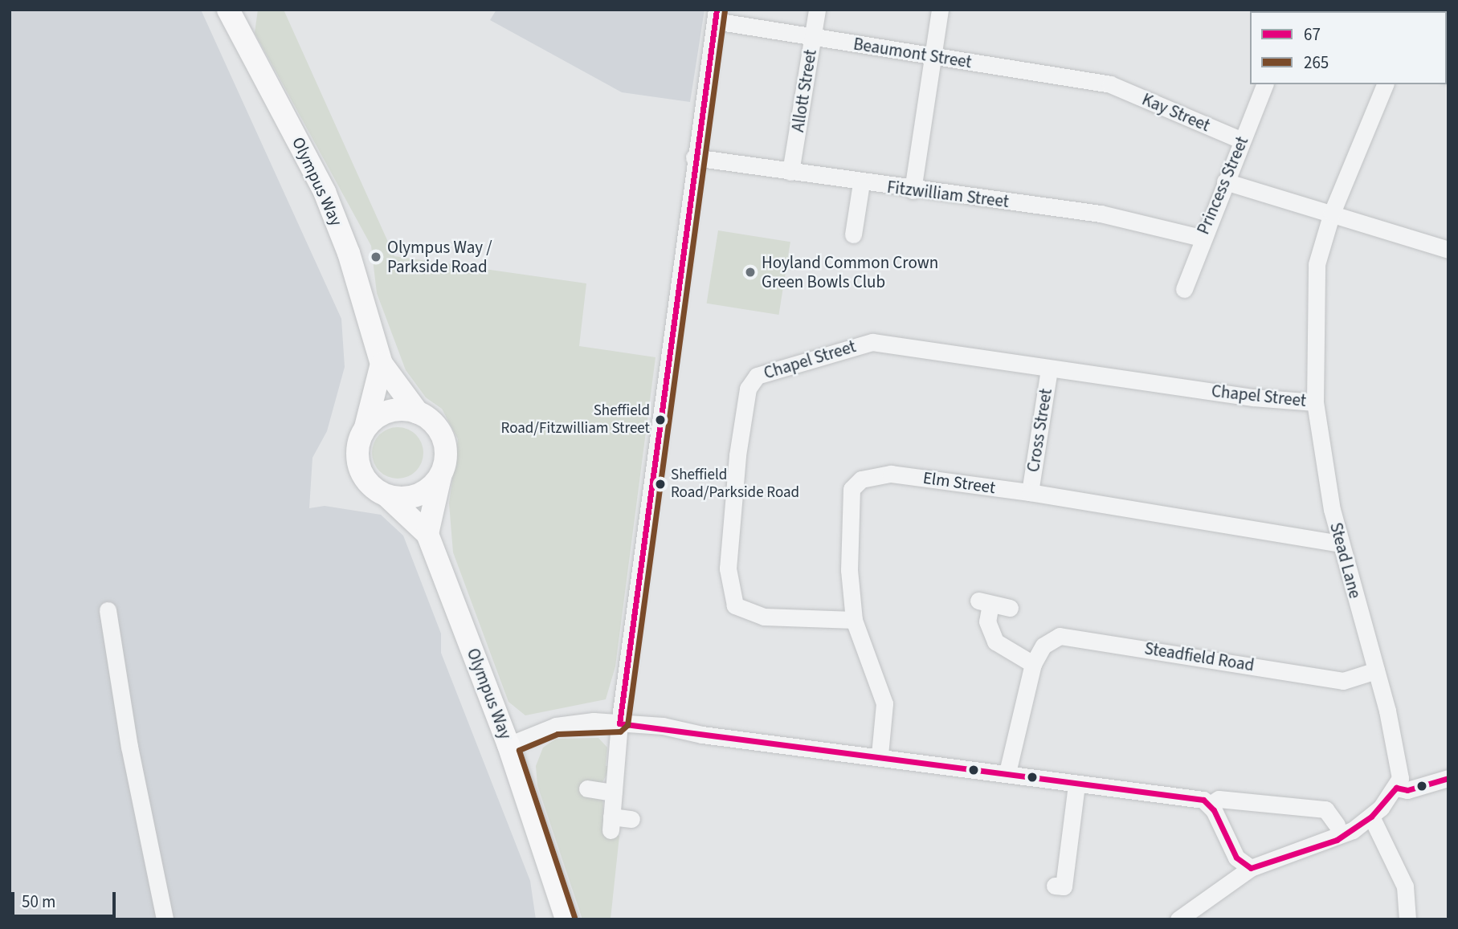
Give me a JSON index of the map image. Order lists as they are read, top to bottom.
{
  "streets": {
    "main road": ["Olympus Way"],
    "street": [
      "Beaumont Street",
      "Allott Street",
      "Kay Street",
      "Princess Street",
      "Fitzwilliam Street",
      "Chapel Street",
      "Cross Street",
      "Elm Street",
      "Stead Lane",
      "Steadfield Road"
    ]
  },
  "crossings": [
    ["Beaumont Street", "Allott Street"],
    ["Beaumont Street", "Kay Street"],
    ["Allott Street", "Fitzwilliam Street"],
    ["Kay Street", "Princess Street"],
    ["Princess Street", "Fitzwilliam Street"],
    ["Chapel Street", "Cross Street"],
    ["Chapel Street", "Elm Street"],
    ["Chapel Street", "Stead Lane"],
    ["Cross Street", "Elm Street"],
    ["Elm Street", "Stead Lane"],
    ["Stead Lane", "Steadfield Road"]
  ],
  "places": [
    "Olympus Way / Parkside Road",
    "Hoyland Common Crown Green Bowls Club",
    "Sheffield Road/Fitzwilliam Street",
    "Sheffield Road/Parkside Road"
  ],
  "lines": ["transit line 67", "transit line 265"],
  "legend": ["67", "265"],
  "scale_bar": "50 m"
}
